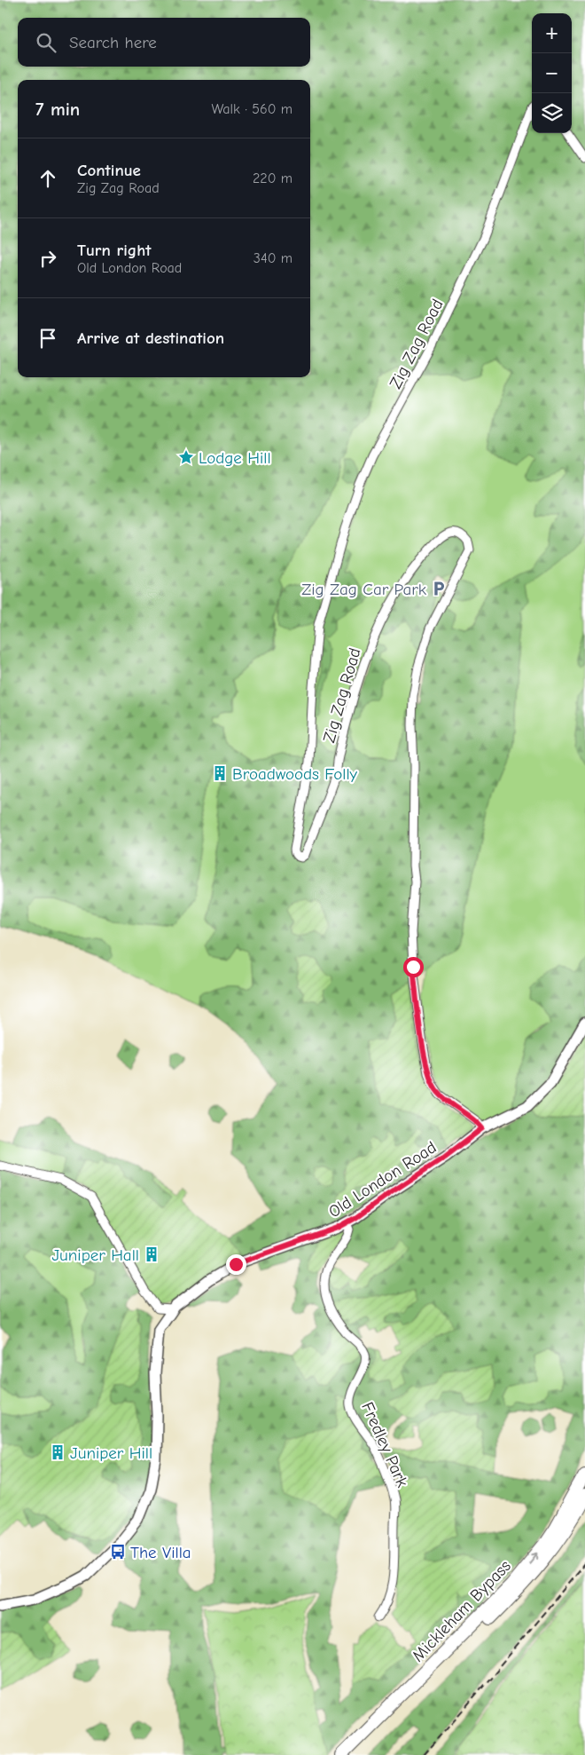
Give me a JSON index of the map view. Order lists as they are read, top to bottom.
{
  "streets": {
    "highway": ["Mickleham Bypass"],
    "main road": ["Old London Road"],
    "street": ["Zig Zag Road", "Fredley Park"]
  },
  "crossings": [
    ["Zig Zag Road", "Old London Road"],
    ["Old London Road", "Fredley Park"]
  ],
  "places": {
    "place": ["Lodge Hill"],
    "parking": ["Zig Zag Car Park"],
    "building": ["Broadwoods Folly", "Juniper Hall", "Juniper Hill"],
    "bus stop": ["The Villa"]
  },
  "page": {
    "map_buttons": ["+", "−"],
    "search": "Search here",
    "heading": ["7 min", "Walk · 560 m"],
    "list": [
      ["Continue", "Zig Zag Road", "220 m"],
      ["Turn right", "Old London Road", "340 m"],
      "Arrive at destination"
    ]
  }
}
